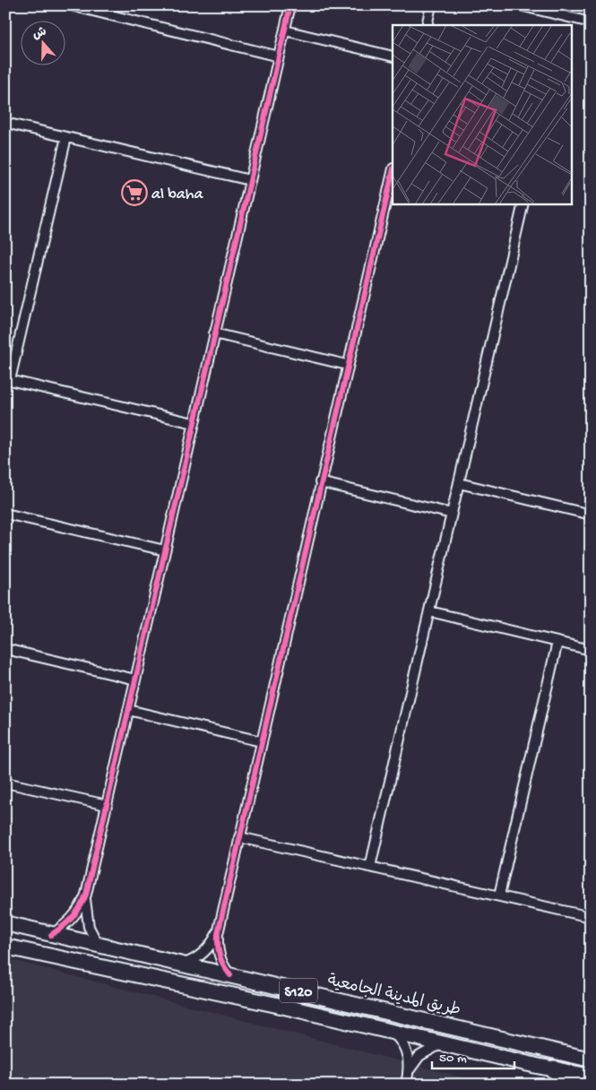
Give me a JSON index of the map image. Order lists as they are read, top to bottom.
{
  "streets": {
    "main road": ["S120", "طريق المدينة الجامعية"]
  },
  "places": {
    "supermarket": ["al baha"]
  },
  "scale_bar": "50 m",
  "north": "top"
}
